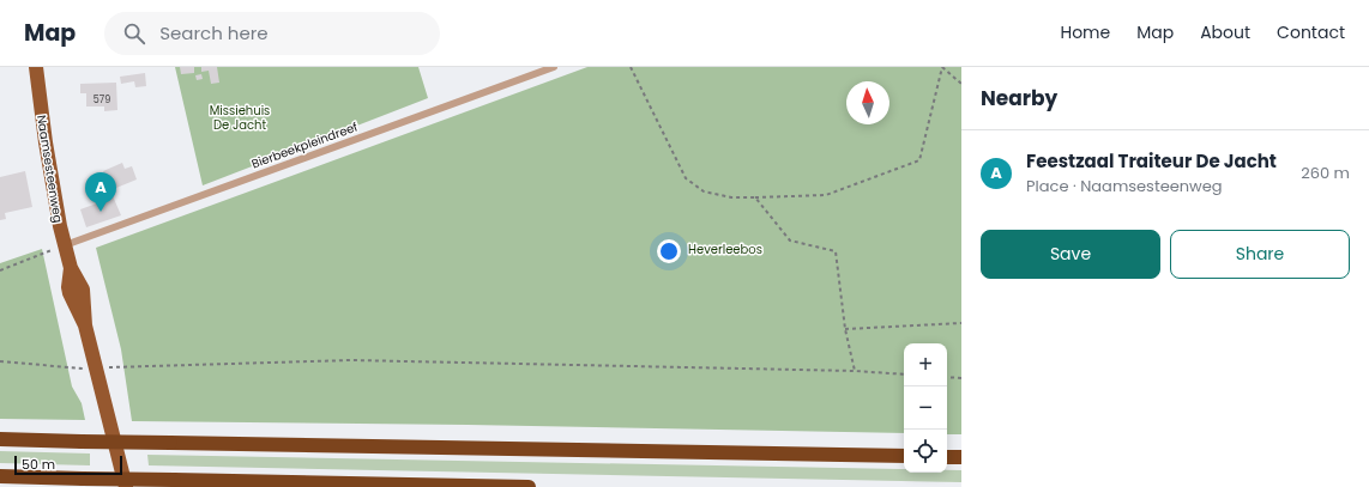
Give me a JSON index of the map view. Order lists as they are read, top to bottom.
{
  "streets": {
    "main road": ["Naamsesteenweg"],
    "lane": ["Bierbeekpleindreef"]
  },
  "crossings": [
    ["Bierbeekpleindreef", "Naamsesteenweg"]
  ],
  "parks": ["Missiehuis De Jacht", "Heverleebos"],
  "house_numbers": ["579"],
  "scale_bar": "50 m",
  "north": "top",
  "page": {
    "header": "Map",
    "search": "Search here",
    "nav": [
      "Home",
      "Map",
      "About",
      "Contact"
    ],
    "heading": "Nearby",
    "list": [
      {
        "mark": "A",
        "name": "Feestzaal Traiteur De Jacht",
        "note": "Place · Naamsesteenweg",
        "value": "260 m"
      }
    ],
    "pins": "A",
    "buttons": ["Save", "Share"],
    "map_buttons": ["+", "−"],
    "scale": "50 m"
  }
}
